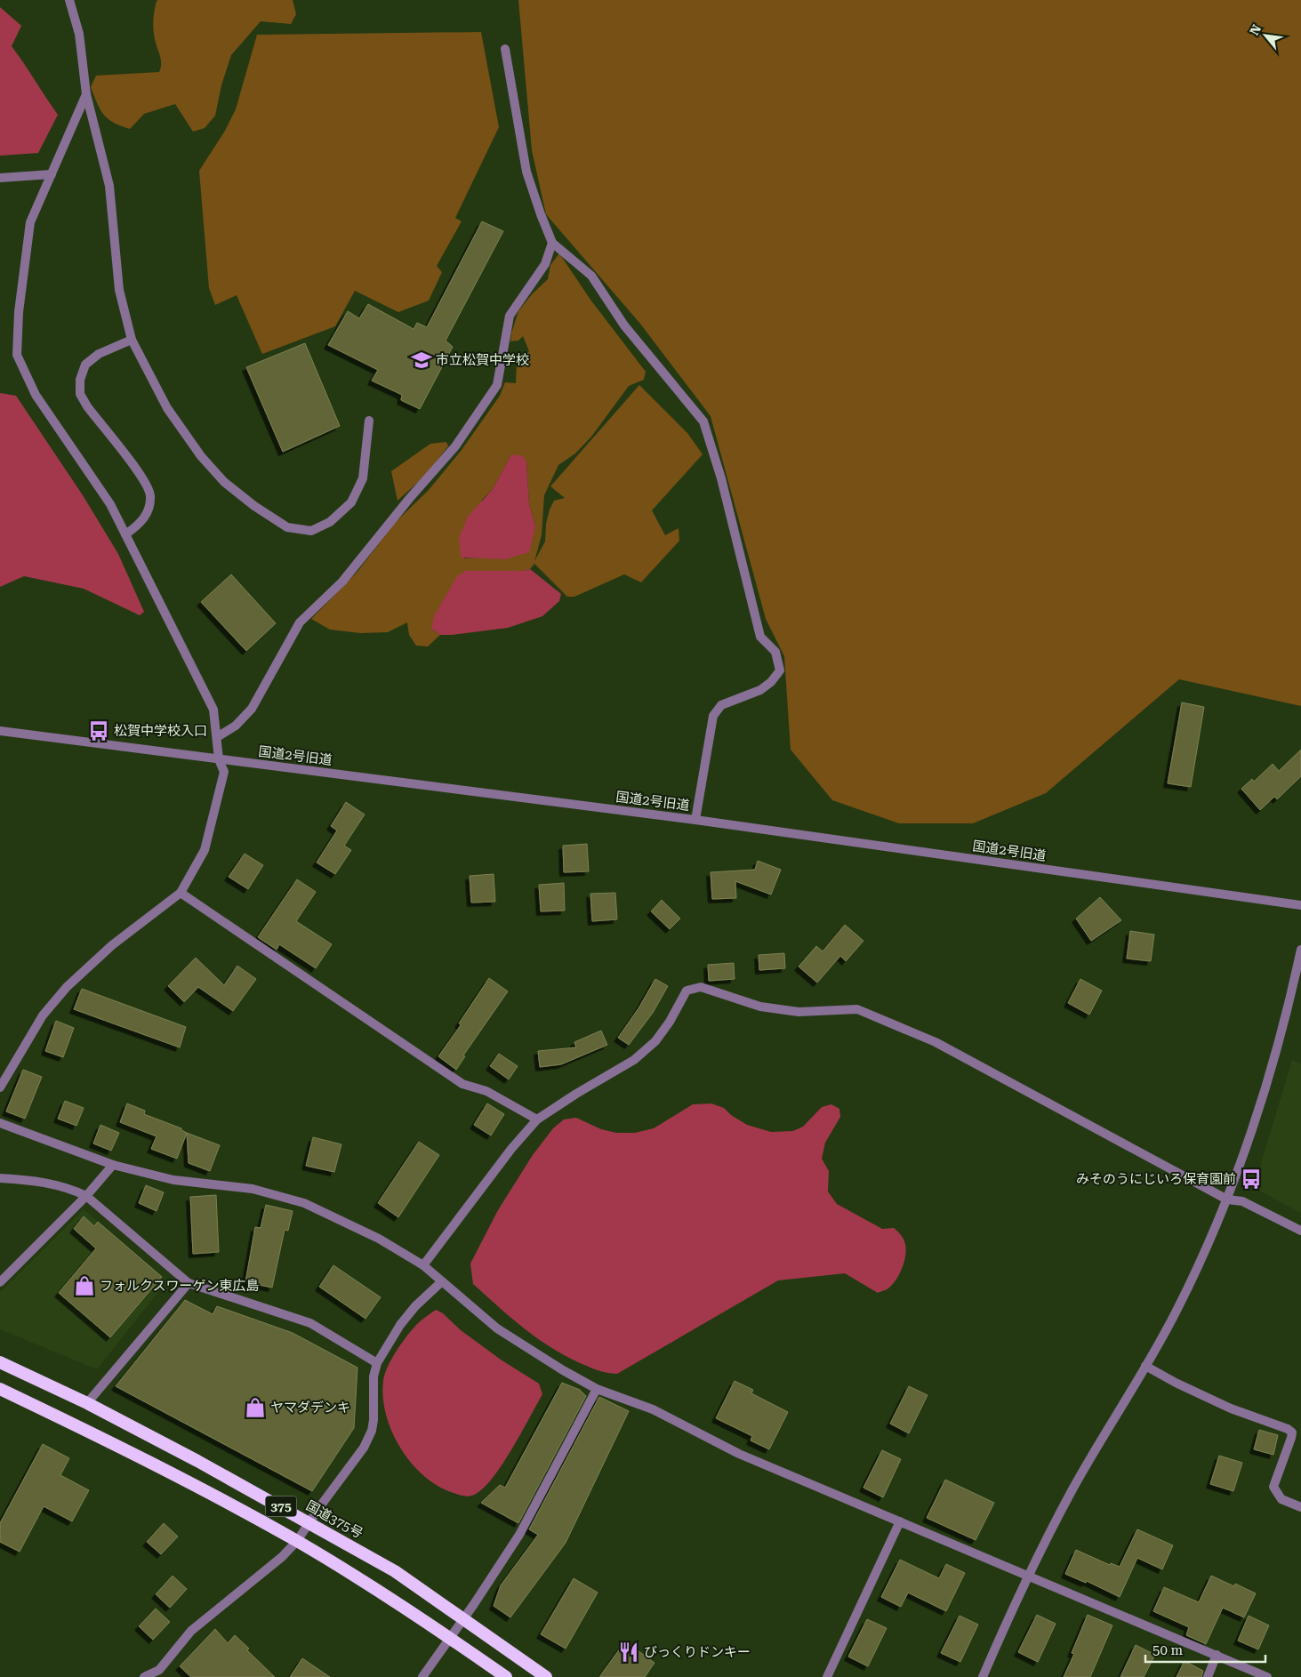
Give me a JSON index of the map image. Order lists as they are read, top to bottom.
{
  "streets": {
    "highway": ["375", "国道375号"],
    "street": ["国道2号旧道"]
  },
  "places": {
    "school or university": ["市立松賀中学校"],
    "bus stop": ["松賀中学校入口", "みそのうにじいろ保育園前"],
    "shop": ["フォルクスワーゲン東広島", "ヤマダデンキ"],
    "restaurant": ["びっくりドンキー"]
  },
  "scale_bar": "50 m",
  "north": "top left"
}
